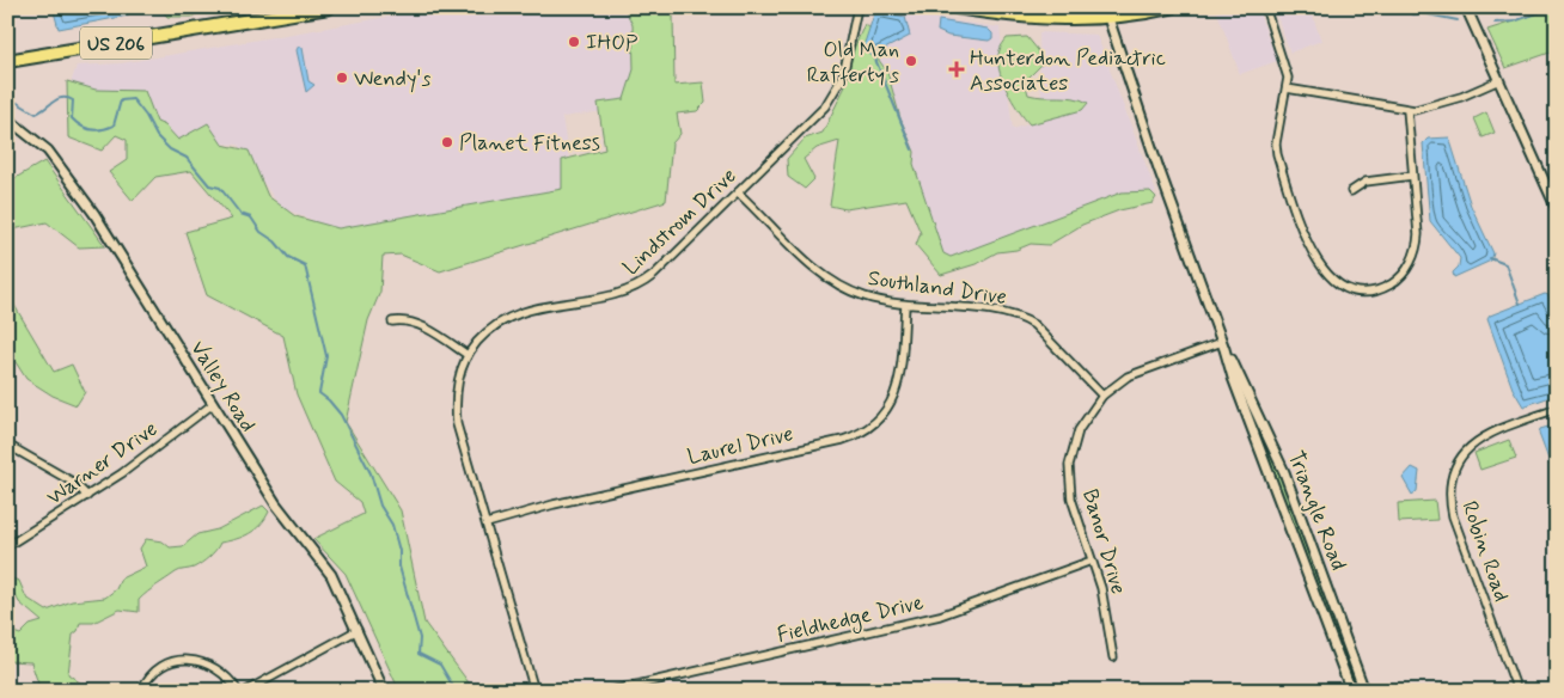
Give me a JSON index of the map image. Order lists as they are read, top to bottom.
{
  "streets": {
    "highway": ["US 206"],
    "street": [
      "Lindstrom Drive",
      "Southland Drive",
      "Valley Road",
      "Laurel Drive",
      "Warner Drive",
      "Triangle Road",
      "Banor Drive",
      "Robin Road",
      "Fieldhedge Drive"
    ]
  },
  "crossings": [
    ["Lindstrom Drive", "Southland Drive"],
    ["Lindstrom Drive", "Laurel Drive"],
    ["Southland Drive", "Laurel Drive"],
    ["Southland Drive", "Banor Drive"],
    ["Valley Road", "Warner Drive"],
    ["Triangle Road", "Banor Drive"],
    ["Banor Drive", "Fieldhedge Drive"]
  ],
  "places": {
    "other": [
      "IHOP",
      "Old Man Rafferty's",
      "Wendy's",
      "Planet Fitness"
    ],
    "health": ["Hunterdon Pediactric Associates"]
  }
}
